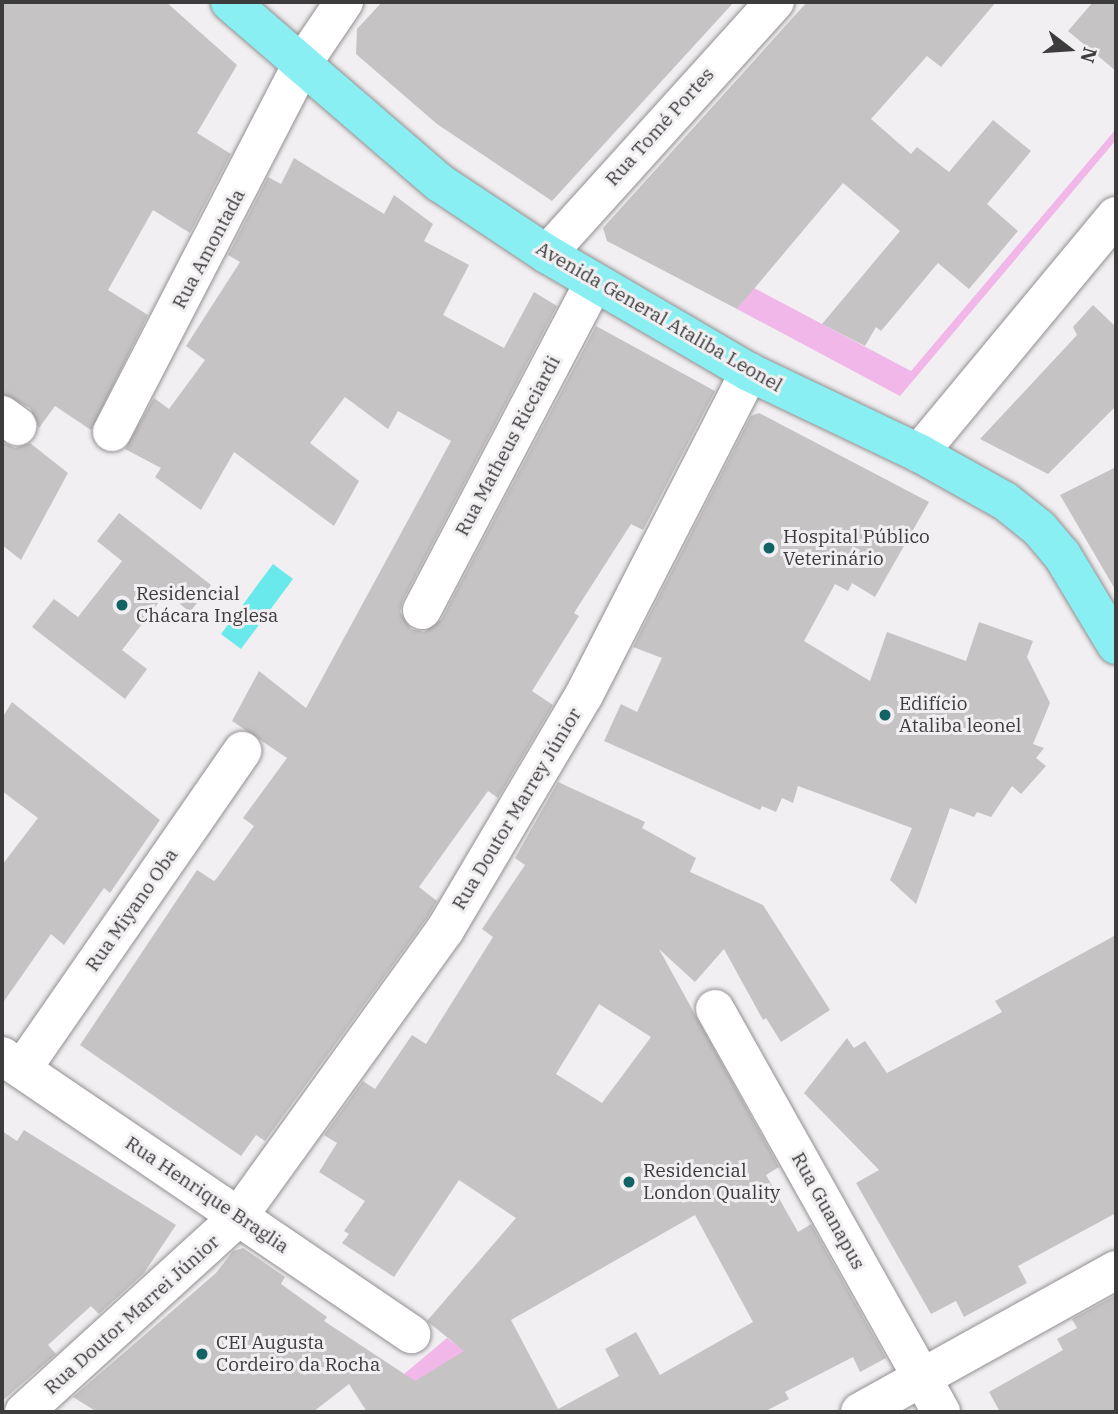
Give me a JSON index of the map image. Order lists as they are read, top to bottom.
{
  "streets": {
    "main road": ["Avenida General Ataliba Leonel"],
    "street": [
      "Rua Tomé Portes",
      "Rua Amontada",
      "Rua Matheus Ricciardi",
      "Rua Doutor Marrey Júnior",
      "Rua Miyano Oba",
      "Rua Henrique Braglia",
      "Rua Guanapus",
      "Rua Doutor Marrei Júnior"
    ]
  },
  "crossings": [
    ["Rua Tomé Portes", "Avenida General Ataliba Leonel"],
    ["Rua Amontada", "Avenida General Ataliba Leonel"],
    ["Avenida General Ataliba Leonel", "Rua Matheus Ricciardi"],
    ["Avenida General Ataliba Leonel", "Rua Doutor Marrey Júnior"],
    ["Rua Doutor Marrey Júnior", "Rua Henrique Braglia"],
    ["Rua Doutor Marrey Júnior", "Rua Doutor Marrei Júnior"],
    ["Rua Miyano Oba", "Rua Henrique Braglia"],
    ["Rua Henrique Braglia", "Rua Doutor Marrei Júnior"]
  ],
  "places": [
    "Hospital Público Veterinário",
    "Residencial Chácara Inglesa",
    "Edifício Ataliba leonel",
    "Residencial London Quality",
    "CEI Augusta Cordeiro da Rocha"
  ],
  "north": "right"
}
